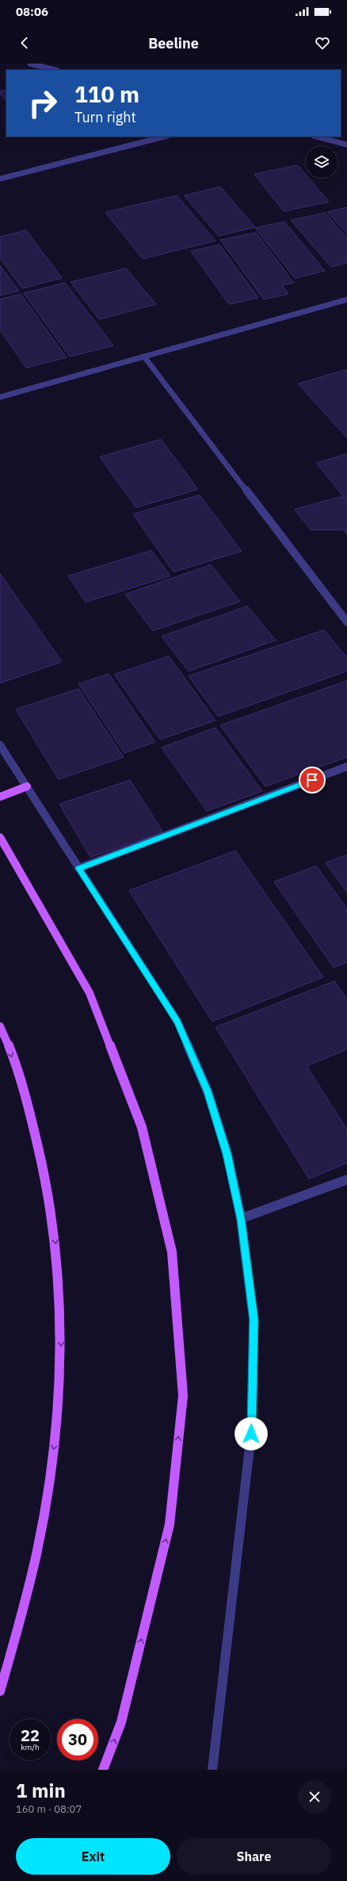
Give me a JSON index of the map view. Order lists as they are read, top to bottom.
{
  "page": {
    "status": "08:06",
    "header": "Beeline",
    "turn": ["110 m", "Turn right"],
    "speed": "22 km/h",
    "limit": "30",
    "heading": ["1 min", "160 m · 08:07"],
    "buttons": ["Exit", "Share"]
  }
}
